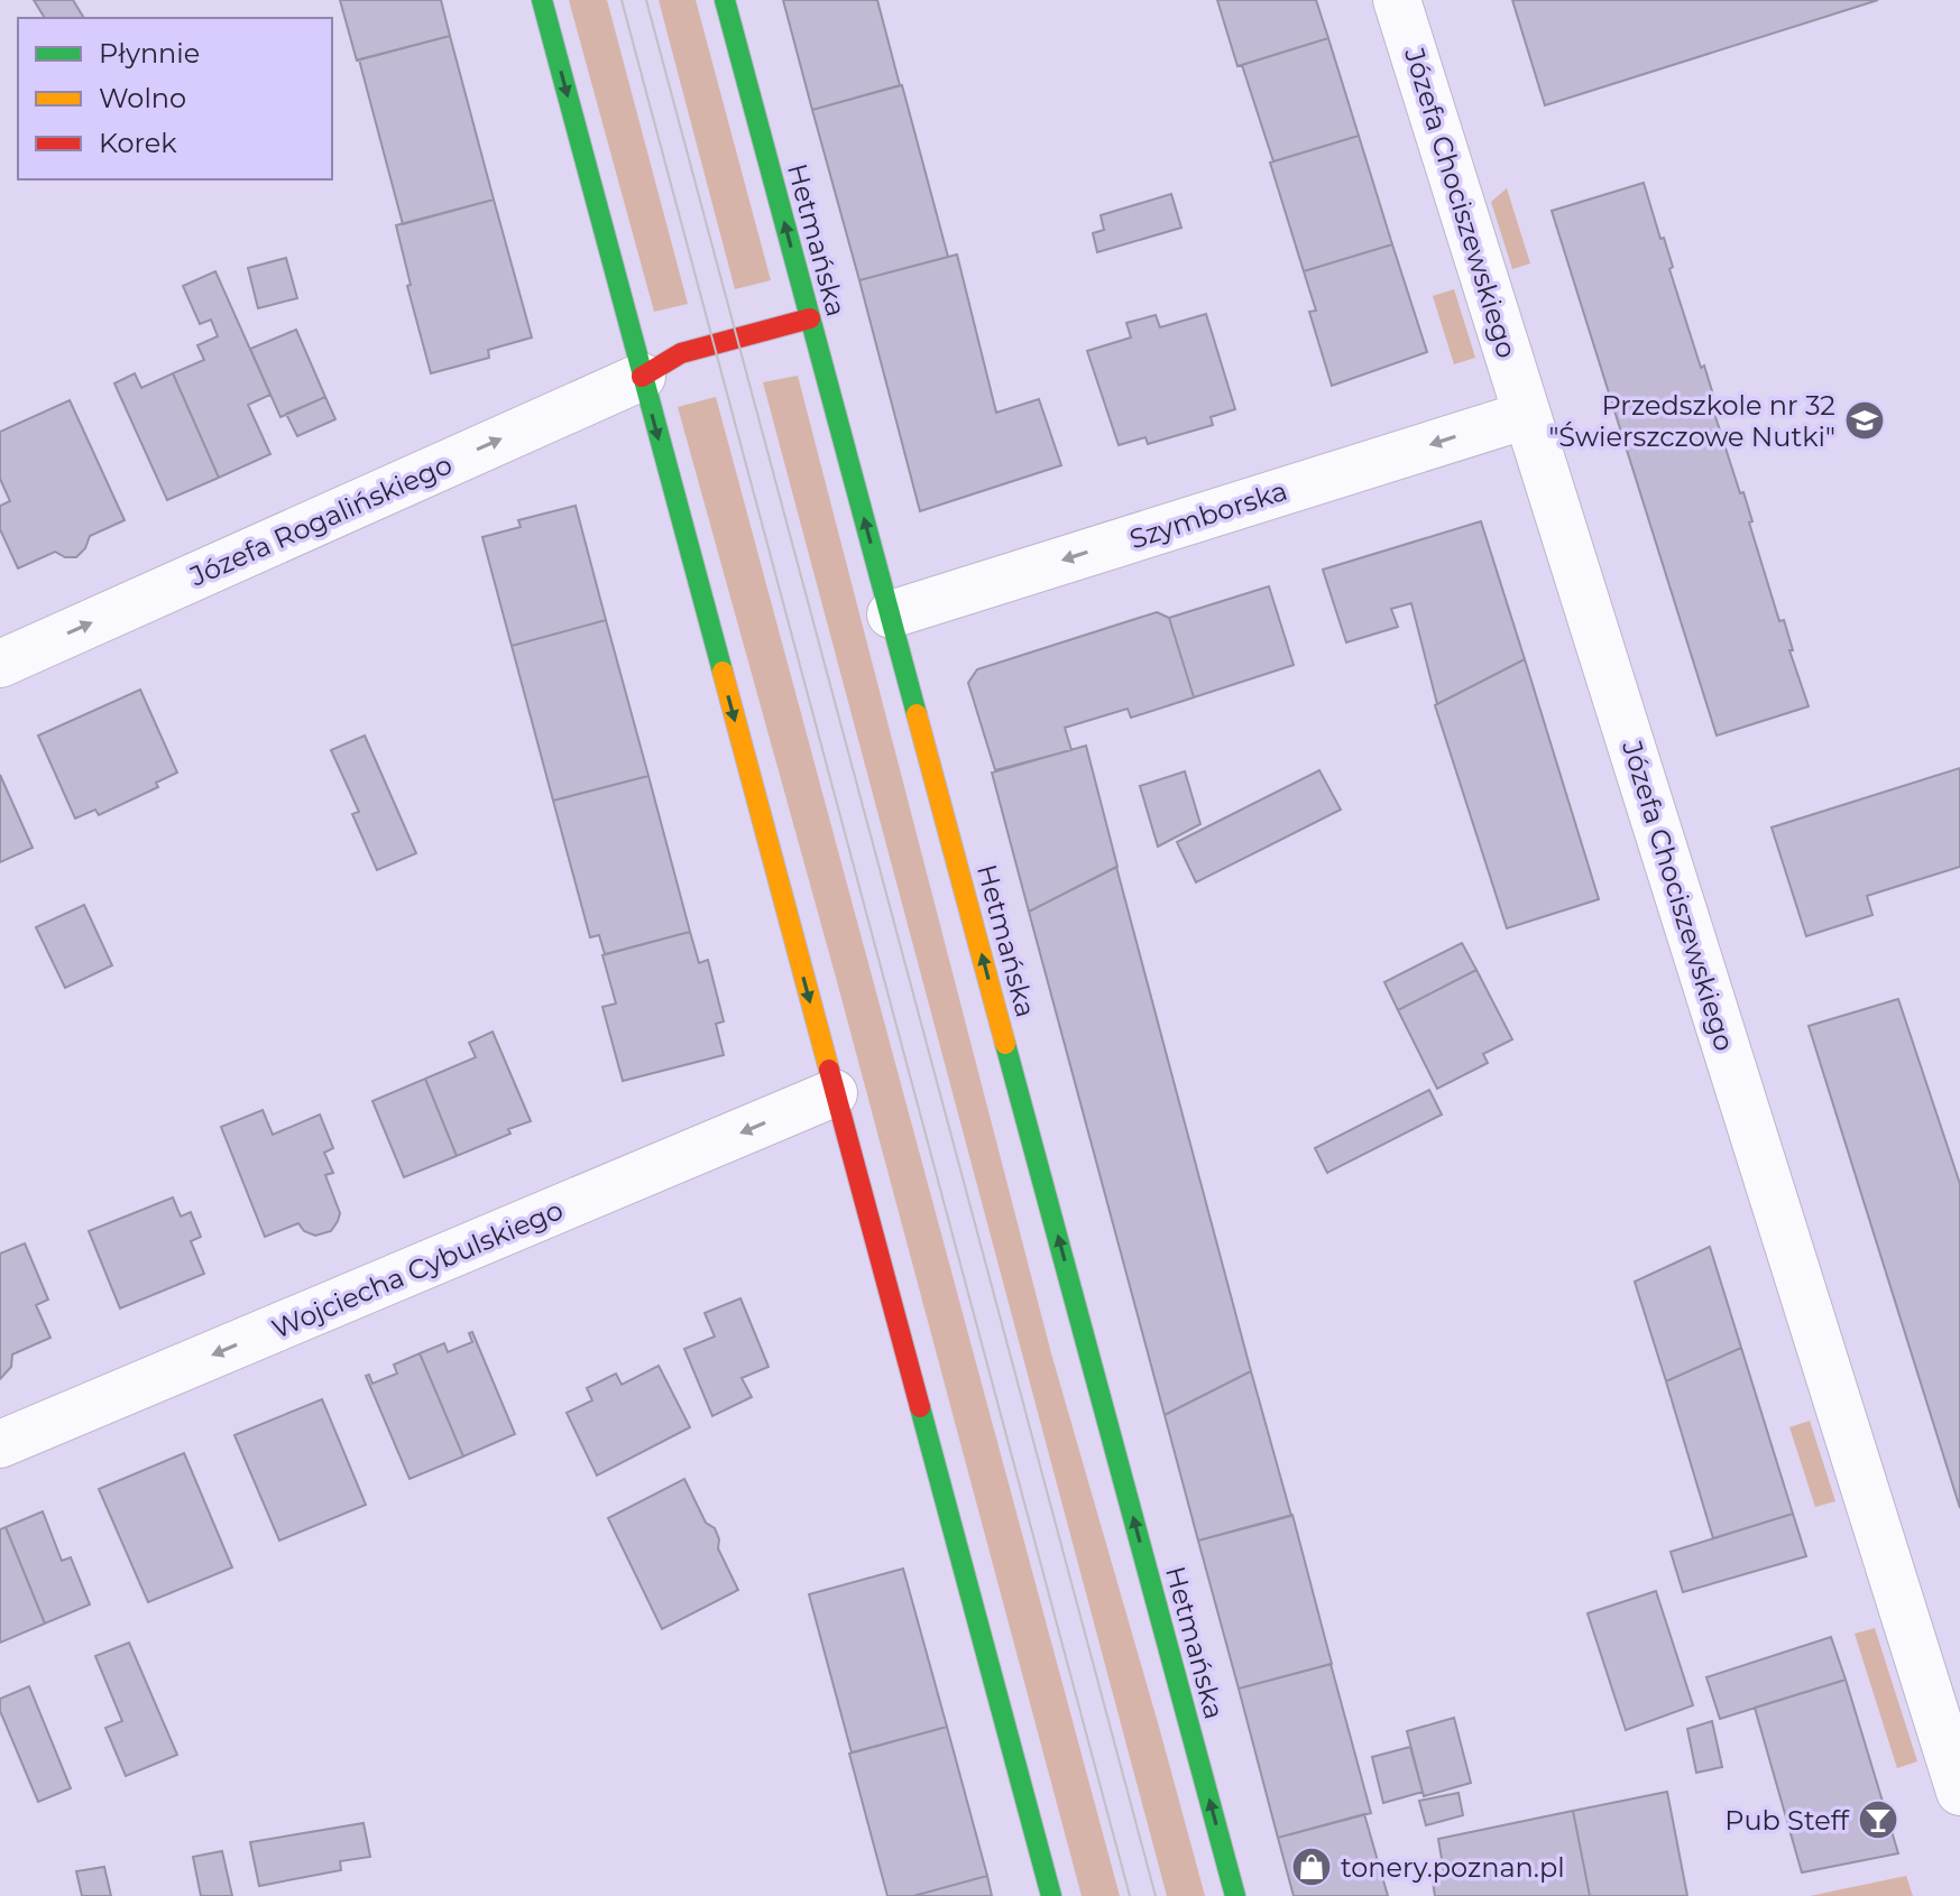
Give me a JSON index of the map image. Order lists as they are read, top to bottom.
{
  "streets": {
    "main road": ["Hetmańska"],
    "street": [
      "Józefa Chociszewskiego",
      "Szymborska",
      "Józefa Rogalińskiego",
      "Wojciecha Cybulskiego"
    ]
  },
  "crossings": [
    ["Józefa Chociszewskiego", "Szymborska"],
    ["Hetmańska", "Szymborska"]
  ],
  "one_way": ["Szymborska", "Józefa Rogalińskiego", "Wojciecha Cybulskiego"],
  "places": {
    "school or university": ["Przedszkole nr 32 \"Świerszczowe Nutki\""],
    "bar": ["Pub Steff"],
    "shop": ["tonery.poznan.pl"]
  },
  "legend": ["Płynnie", "Wolno", "Korek"]
}
